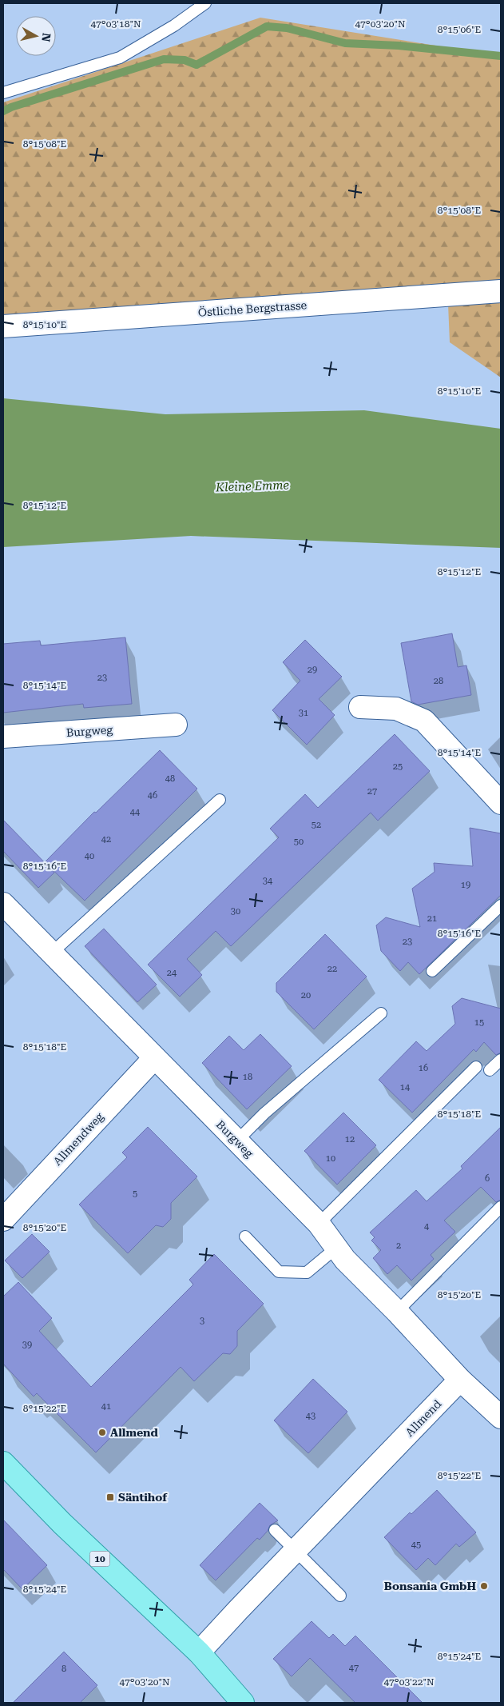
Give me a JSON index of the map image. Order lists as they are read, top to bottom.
{
  "streets": {
    "main road": ["10"],
    "street": [
      "Östliche Bergstrasse",
      "Burgweg",
      "Allmendweg",
      "Allmend"
    ]
  },
  "crossings": [
    ["Burgweg", "Allmendweg"],
    ["Burgweg", "Allmend"],
    ["Allmend", "10"]
  ],
  "water": ["Kleine Emme"],
  "places": {
    "other": ["Allmend", "Bonsania GmbH"],
    "transit": ["Säntihof"]
  },
  "house_numbers": [
    "29",
    "23",
    "28",
    "31",
    "25",
    "48",
    "27",
    "46",
    "44",
    "52",
    "42",
    "50",
    "40",
    "34",
    "19",
    "30",
    "21",
    "23",
    "22",
    "24",
    "20",
    "15",
    "16",
    "18",
    "14",
    "12",
    "10",
    "6",
    "5",
    "4",
    "2",
    "3",
    "39",
    "41",
    "43",
    "45",
    "47",
    "8"
  ],
  "north": "right",
  "coordinates": [
    "47°03'18\"N",
    "47°03'20\"N",
    "8°15'06\"E",
    "8°15'08\"E",
    "8°15'10\"E",
    "8°15'12\"E",
    "8°15'14\"E",
    "8°15'16\"E",
    "8°15'18\"E",
    "8°15'20\"E",
    "8°15'22\"E",
    "8°15'24\"E",
    "47°03'22\"N"
  ]
}
